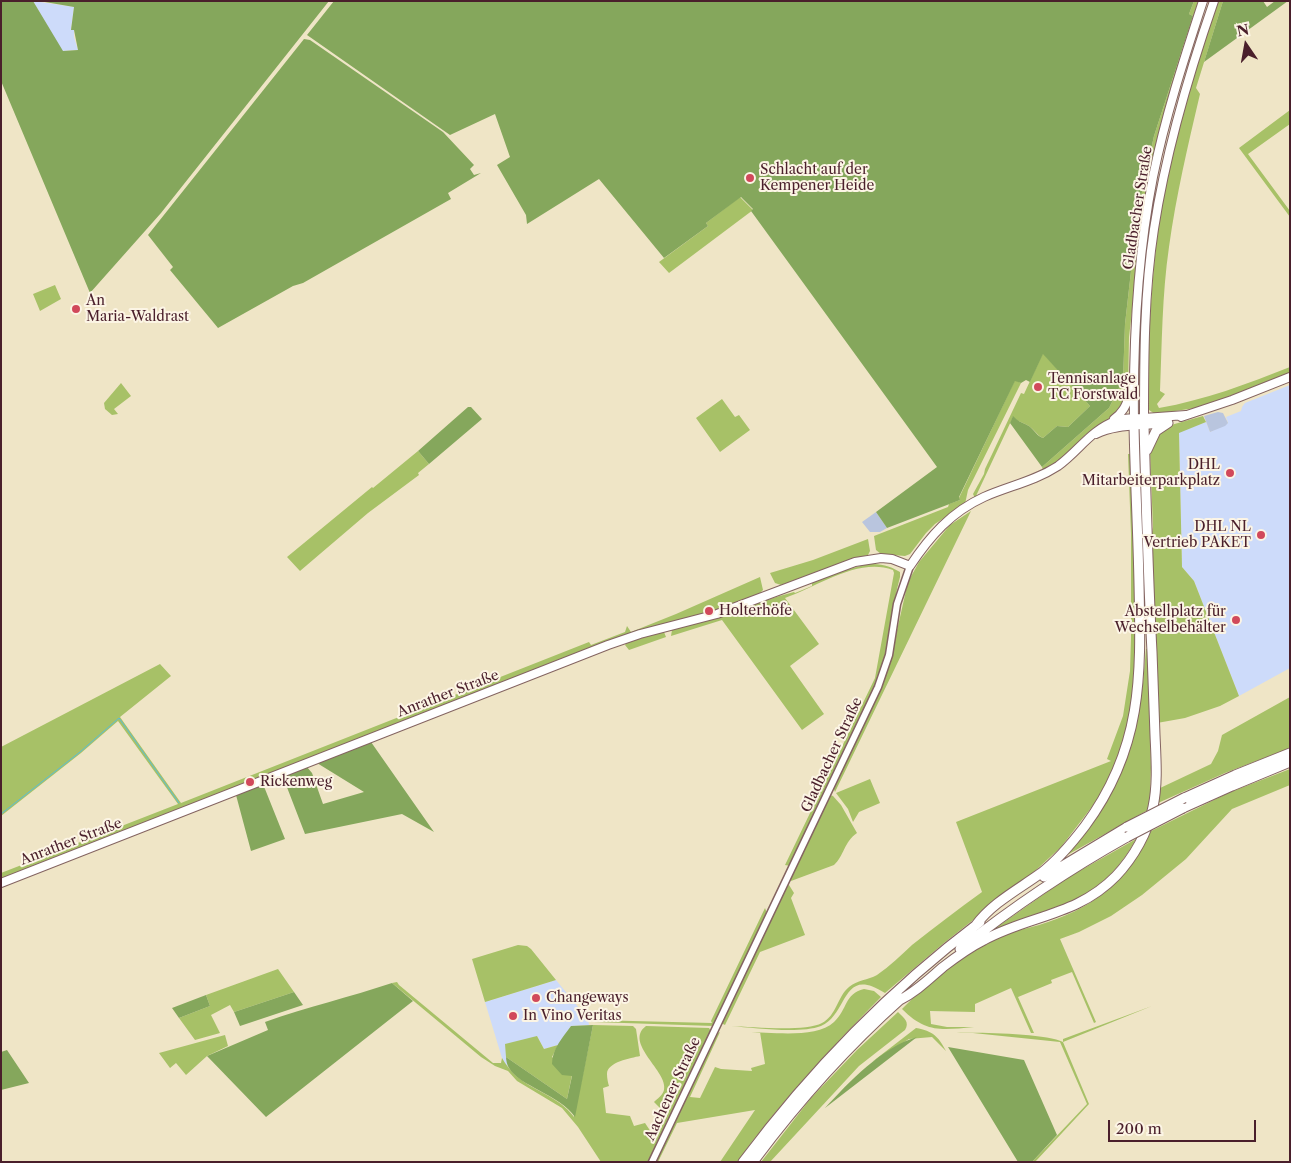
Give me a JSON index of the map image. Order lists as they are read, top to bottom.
{
  "streets": {
    "main road": ["Gladbacher Straße", "Anrather Straße"],
    "street": ["Aachener Straße"]
  },
  "crossings": [
    ["Gladbacher Straße", "Anrather Straße"],
    ["Gladbacher Straße", "Aachener Straße"]
  ],
  "places": [
    "Schlacht auf der Kempener Heide",
    "An Maria-Waldrast",
    "Tennisanlage TC Forstwald",
    "DHL Mitarbeiterparkplatz",
    "DHL NL Vertrieb PAKET",
    "Holterhöfe",
    "Abstellplatz für Wechselbehälter",
    "Rickenweg",
    "Changeways",
    "In Vino Veritas"
  ],
  "scale_bar": "200 m",
  "north": "top"
}
